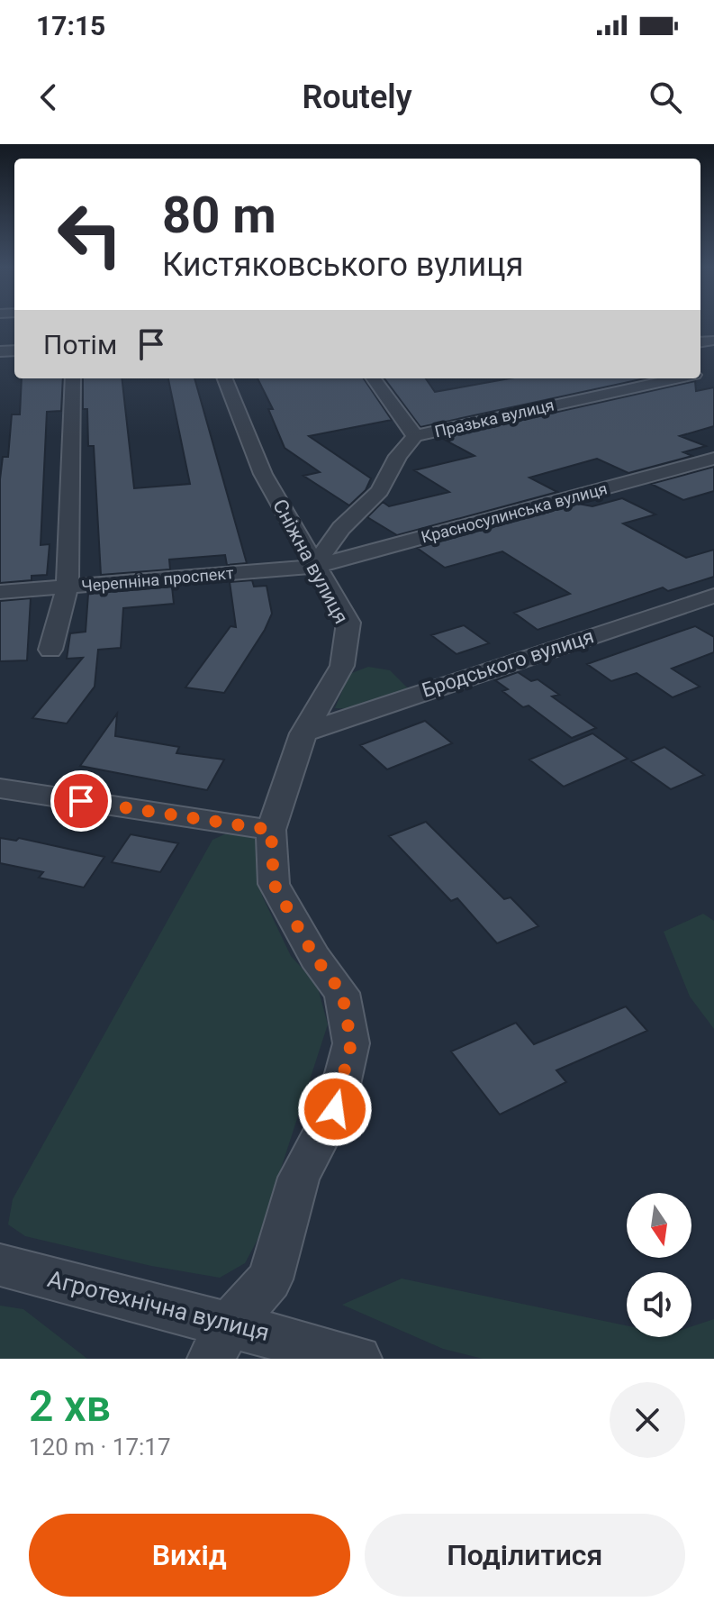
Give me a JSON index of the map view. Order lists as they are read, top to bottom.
{
  "streets": {
    "street": [
      "Празька вулиця",
      "Красносулинська вулиця",
      "Сніжна вулиця",
      "Черепніна проспект",
      "Бродського вулиця",
      "Агротехнічна вулиця"
    ]
  },
  "crossings": [
    ["Празька вулиця", "Красносулинська вулиця"],
    ["Празька вулиця", "Сніжна вулиця"],
    ["Празька вулиця", "Черепніна проспект"],
    ["Красносулинська вулиця", "Сніжна вулиця"],
    ["Красносулинська вулиця", "Черепніна проспект"],
    ["Сніжна вулиця", "Черепніна проспект"],
    ["Сніжна вулиця", "Бродського вулиця"]
  ],
  "north": "bottom",
  "page": {
    "status": "17:15",
    "header": "Routely",
    "turn": ["80 m", "Кистяковського вулиця"],
    "then": "Потім",
    "heading": ["2 хв", "120 m · 17:17"],
    "buttons": ["Вихід", "Поділитися"]
  }
}
